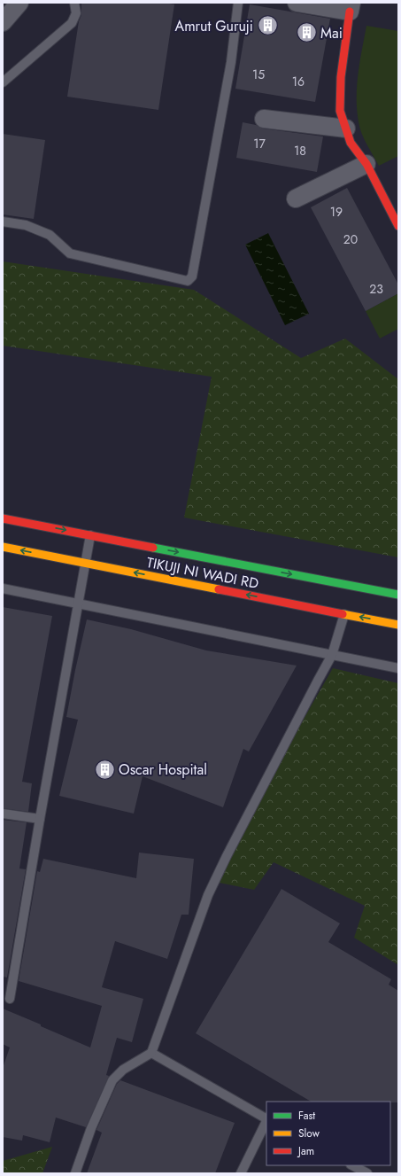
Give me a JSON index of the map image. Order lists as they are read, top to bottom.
{
  "streets": {
    "main road": ["TIKUJI NI WADI RD"]
  },
  "places": {
    "building": ["Amrut Guruji", "Mai", "Oscar Hospital"]
  },
  "house_numbers": [
    "15",
    "16",
    "17",
    "18",
    "19",
    "20",
    "23"
  ],
  "legend": ["Fast", "Slow", "Jam"]
}
